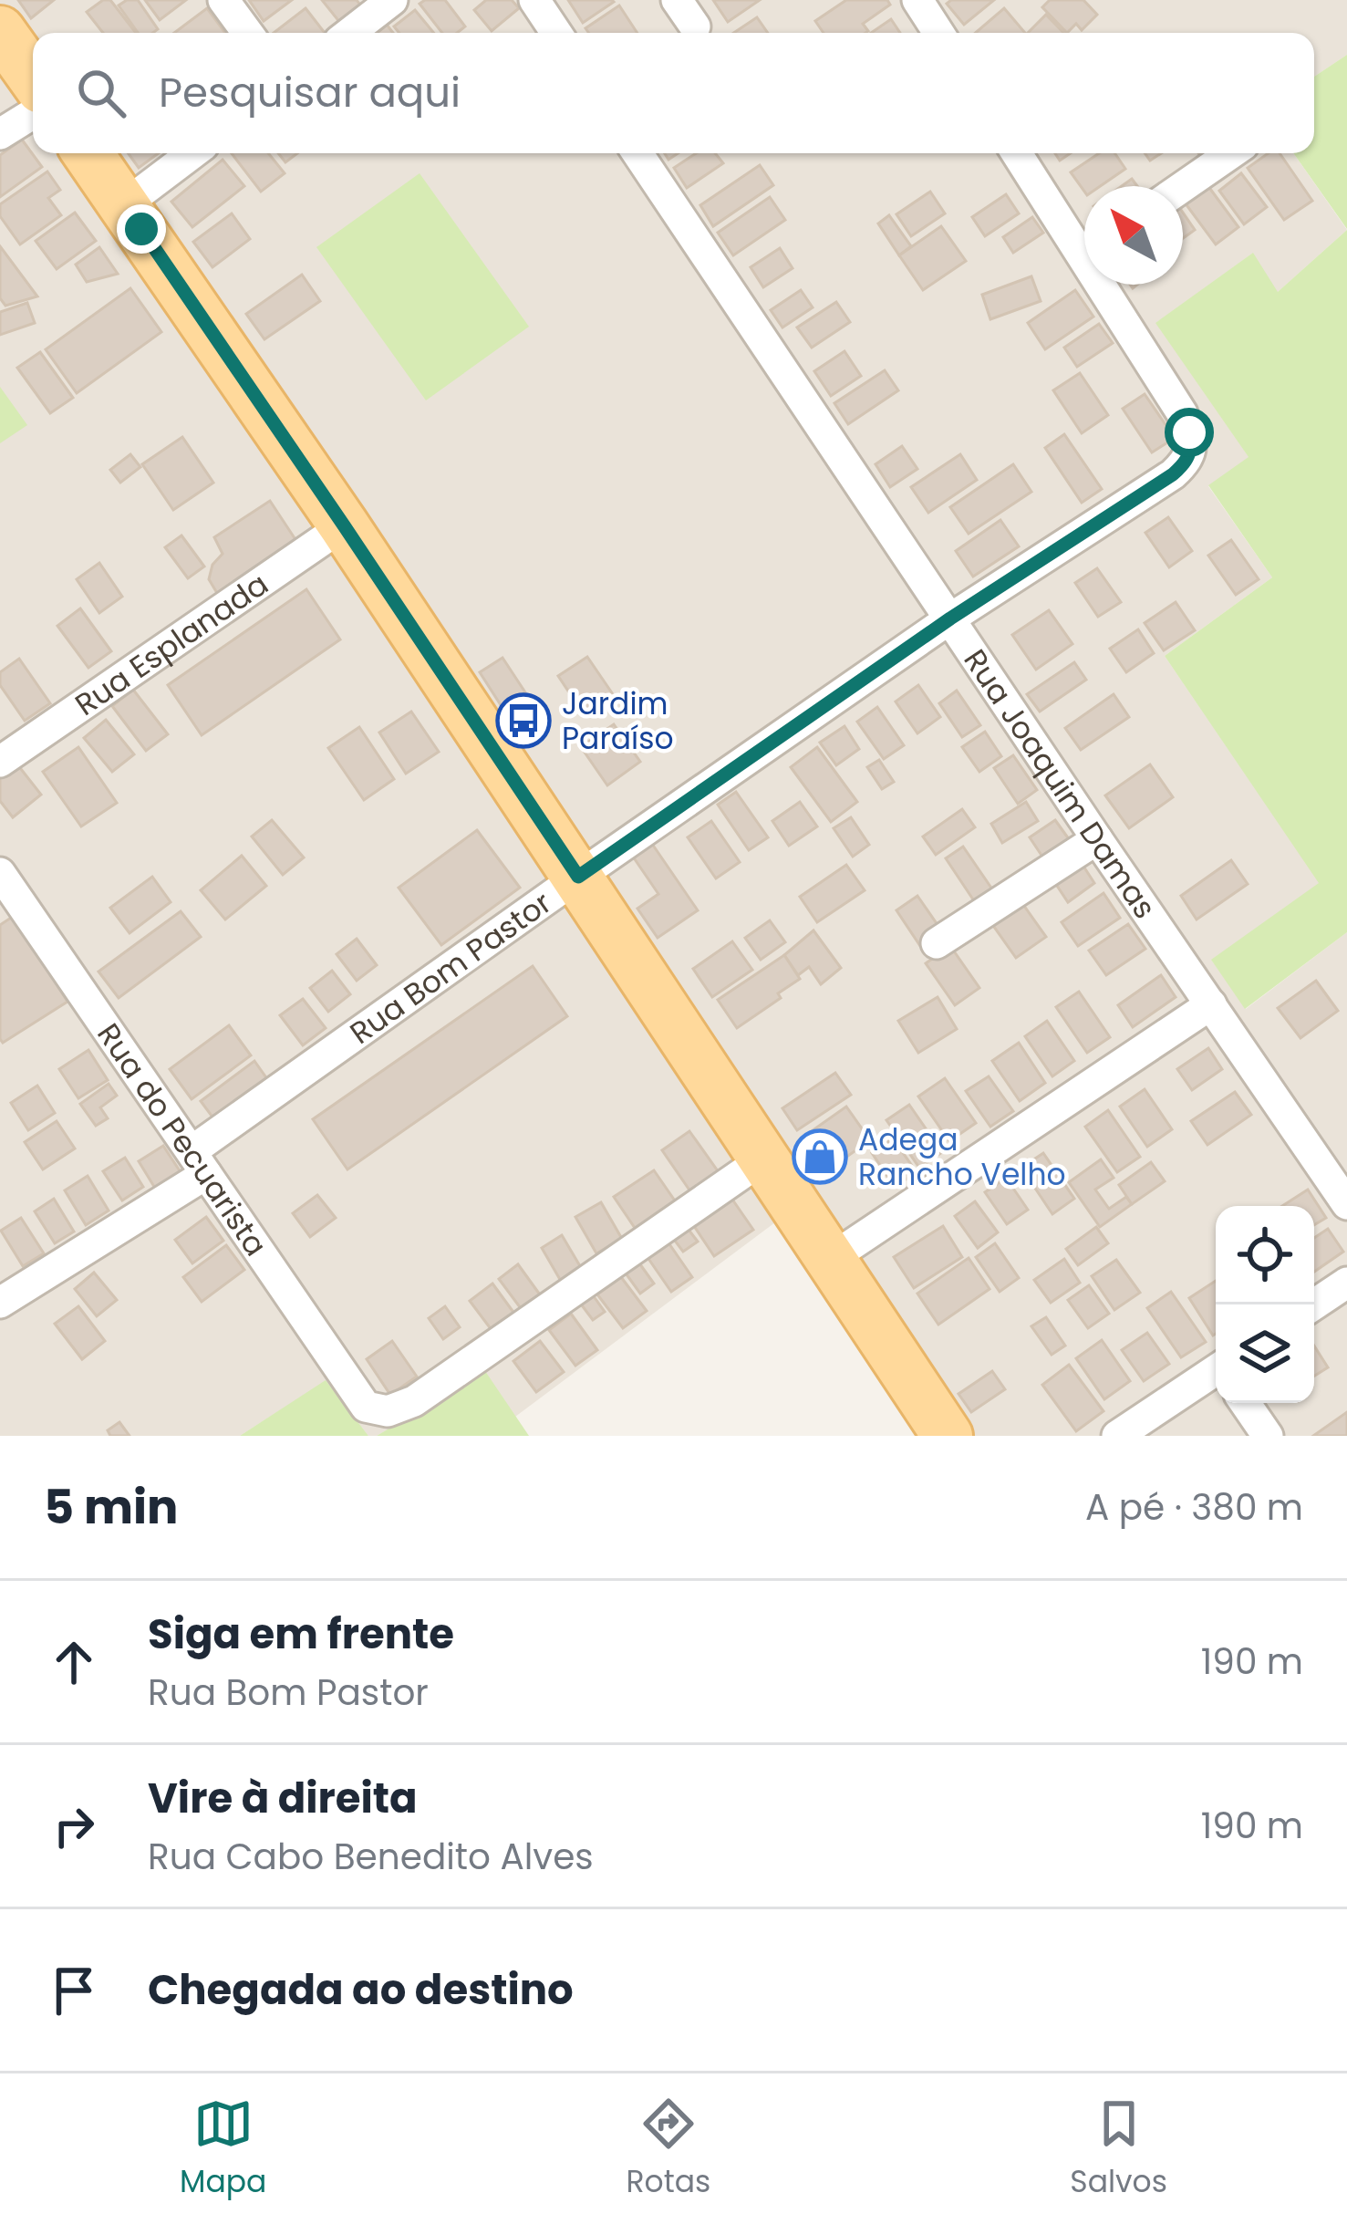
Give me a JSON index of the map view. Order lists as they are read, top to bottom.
{
  "streets": {
    "street": [
      "Rua Esplanada",
      "Rua Joaquim Damas",
      "Rua Bom Pastor",
      "Rua do Pecuarista"
    ]
  },
  "crossings": [
    ["Rua Joaquim Damas", "Rua Bom Pastor"],
    ["Rua Bom Pastor", "Rua do Pecuarista"]
  ],
  "places": {
    "bus stop": ["Jardim Paraíso"],
    "shop": ["Adega Rancho Velho"]
  },
  "north": "top left",
  "page": {
    "search": "Pesquisar aqui",
    "heading": ["5 min", "A pé · 380 m"],
    "list": [
      ["Siga em frente", "Rua Bom Pastor", "190 m"],
      ["Vire à direita", "Rua Cabo Benedito Alves", "190 m"],
      "Chegada ao destino"
    ],
    "nav": ["Mapa", "Rotas", "Salvos"]
  }
}
